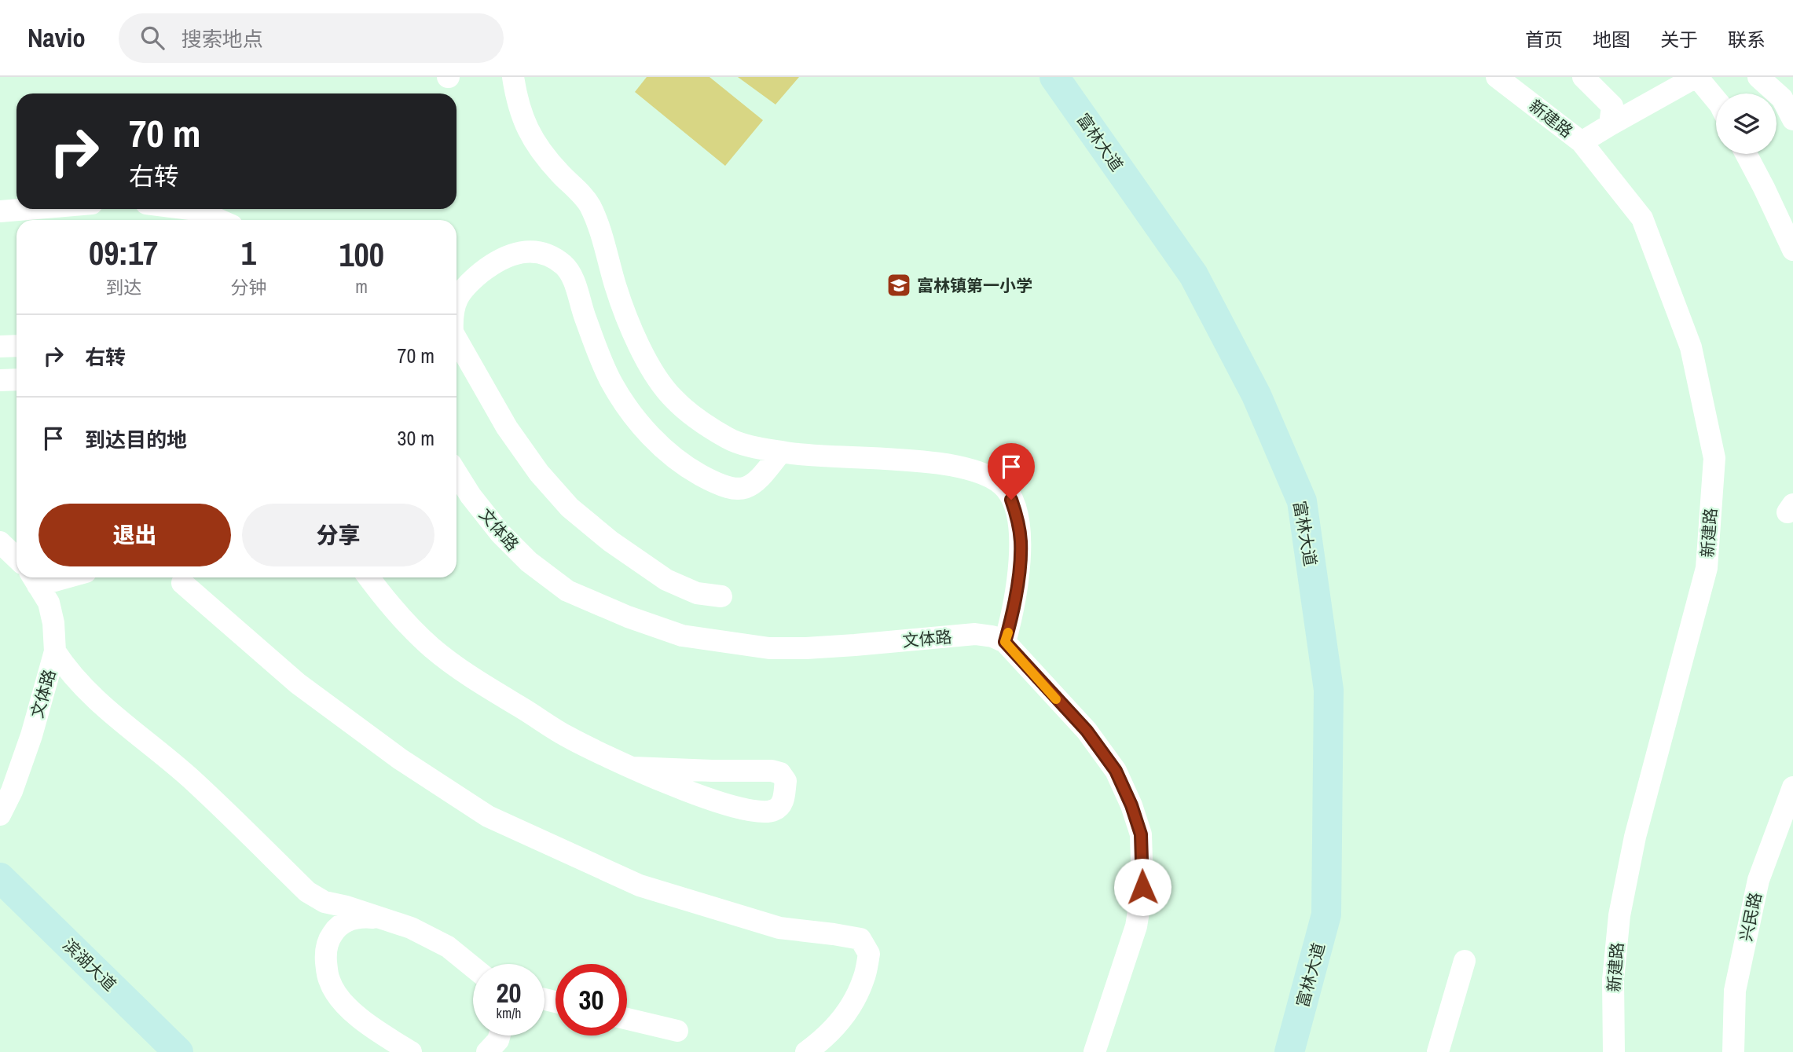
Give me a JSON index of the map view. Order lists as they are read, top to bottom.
{
  "streets": {
    "main road": ["富林大道", "滨湖大道"],
    "street": ["新建路", "文体路", "兴民路"]
  },
  "places": {
    "school or university": ["富林镇第一小学"]
  },
  "page": {
    "header": "Navio",
    "search": "搜索地点",
    "nav": [
      "首页",
      "地图",
      "关于",
      "联系"
    ],
    "turn": ["70 m", "右转"],
    "eta": [
      "09:17",
      "到达",
      "1",
      "分钟",
      "100",
      "m"
    ],
    "list": [
      {
        "name": "右转",
        "value": "70 m"
      },
      {
        "name": "到达目的地",
        "value": "30 m"
      }
    ],
    "buttons": ["退出", "分享"],
    "speed": "20 km/h",
    "limit": "30"
  }
}
